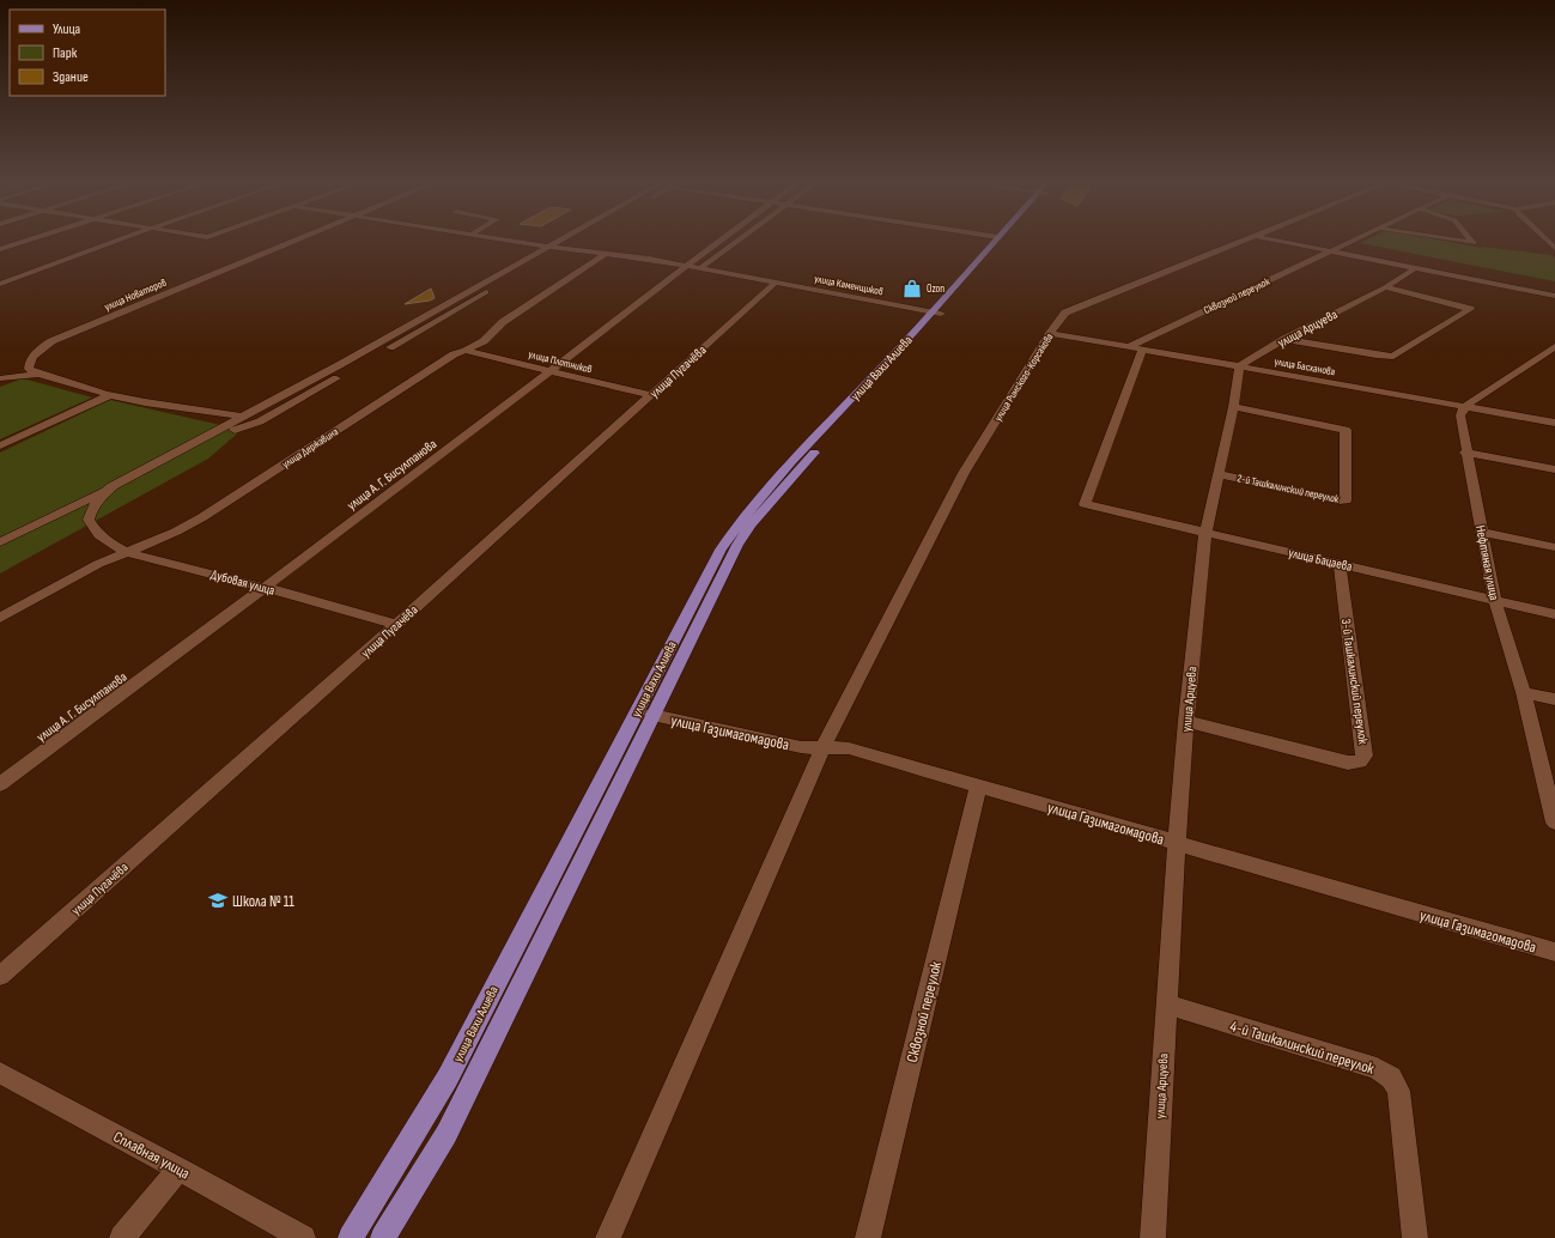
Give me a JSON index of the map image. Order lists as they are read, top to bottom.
{
  "streets": {
    "main road": ["улица Вахи Алиева"],
    "street": [
      "улица Каменщиков",
      "улица Новаторов",
      "Сквозной переулок",
      "улица Арцуева",
      "улица Плотников",
      "улица Басханова",
      "улица Пугачёва",
      "улица Римского-Корсакова",
      "улица Державина",
      "улица А. Г. Бисултанова",
      "2-й Ташкалинский переулок",
      "улица Бацаева",
      "Нефтяная улица",
      "Дубовая улица",
      "3-й Ташкалинский переулок",
      "улица Газимагомадова",
      "4-й Ташкалинский переулок",
      "Сплавная улица"
    ]
  },
  "crossings": [
    ["улица Каменщиков", "улица Вахи Алиева"],
    ["улица Каменщиков", "улица Пугачёва"],
    ["улица Каменщиков", "улица Державина"],
    ["улица Каменщиков", "улица А. Г. Бисултанова"],
    ["Сквозной переулок", "улица Басханова"],
    ["Сквозной переулок", "улица Газимагомадова"],
    ["улица Арцуева", "улица Басханова"],
    ["улица Арцуева", "2-й Ташкалинский переулок"],
    ["улица Арцуева", "улица Бацаева"],
    ["улица Арцуева", "3-й Ташкалинский переулок"],
    ["улица Арцуева", "улица Газимагомадова"],
    ["улица Арцуева", "4-й Ташкалинский переулок"],
    ["улица Плотников", "улица Пугачёва"],
    ["улица Плотников", "улица Державина"],
    ["улица Плотников", "улица А. Г. Бисултанова"],
    ["улица Басханова", "улица Римского-Корсакова"],
    ["улица Басханова", "улица Бацаева"],
    ["улица Басханова", "Нефтяная улица"],
    ["улица Вахи Алиева", "улица Газимагомадова"],
    ["улица Пугачёва", "Дубовая улица"],
    ["улица Римского-Корсакова", "улица Газимагомадова"],
    ["улица Державина", "Дубовая улица"],
    ["улица А. Г. Бисултанова", "Дубовая улица"],
    ["улица Бацаева", "Нефтяная улица"],
    ["улица Бацаева", "3-й Ташкалинский переулок"]
  ],
  "places": {
    "shop": ["Ozon"],
    "school or university": ["Школа № 11"]
  },
  "legend": ["Улица", "Парк", "Здание"]
}
